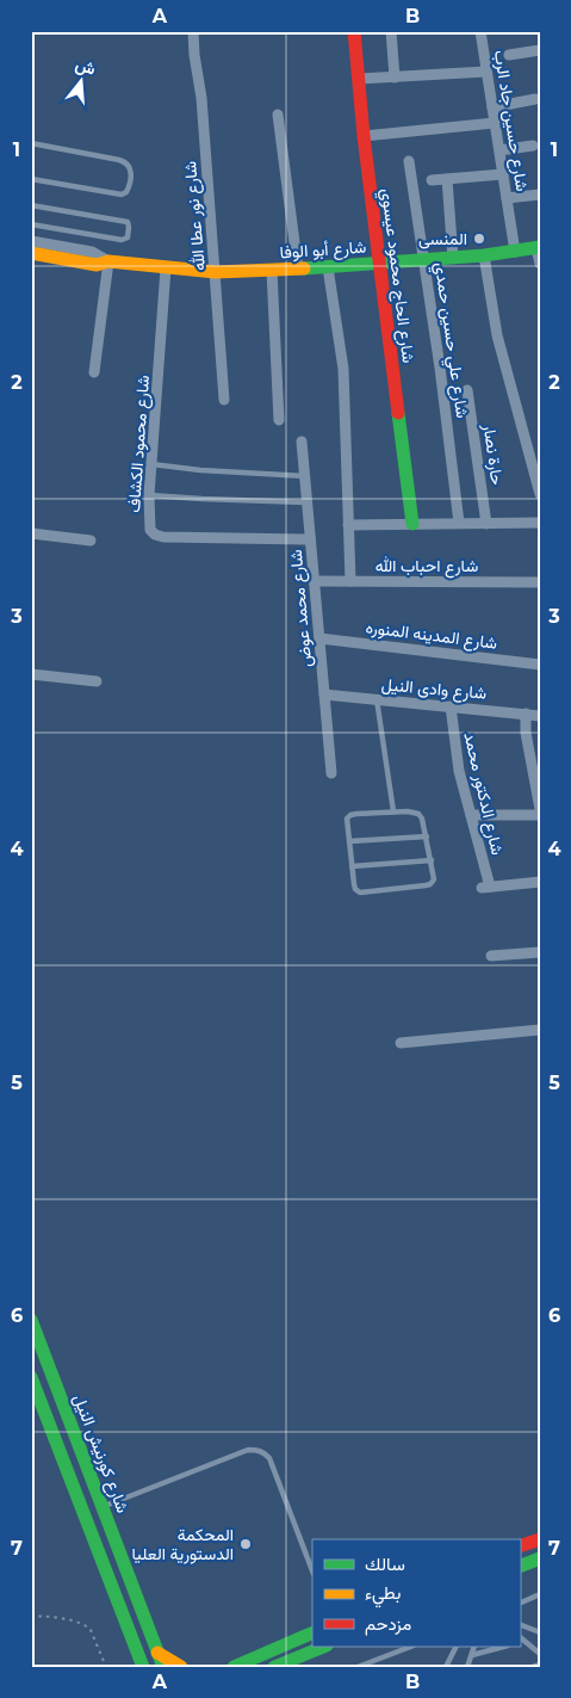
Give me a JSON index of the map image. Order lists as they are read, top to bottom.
{
  "streets": {
    "main road": ["شارع أبو الوفا", "شارع الحاج محمود عيسوي", "شارع كورنيش النيل"],
    "street": [
      "شارع حسين جاد الرب",
      "شارع نور عطا الله",
      "شارع علي حسين حمدي",
      "شارع محمود الكشاف",
      "حارة نصار",
      "شارع احباب الله",
      "شارع محمد عوض",
      "شارع المدينه المنوره",
      "شارع وادى النيل",
      "شارع الدكتور محمد"
    ]
  },
  "crossings": [
    ["شارع حسين جاد الرب", "شارع أبو الوفا"],
    ["شارع نور عطا الله", "شارع أبو الوفا"],
    ["شارع أبو الوفا", "شارع الحاج محمود عيسوي"],
    ["شارع أبو الوفا", "شارع علي حسين حمدي"],
    ["شارع أبو الوفا", "شارع محمود الكشاف"],
    ["شارع محمود الكشاف", "شارع محمد عوض"],
    ["شارع احباب الله", "شارع محمد عوض"],
    ["شارع محمد عوض", "شارع المدينه المنوره"],
    ["شارع محمد عوض", "شارع وادى النيل"],
    ["شارع وادى النيل", "شارع الدكتور محمد"]
  ],
  "places": ["المنسى", "المحكمة الدستورية العليا"],
  "legend": ["سالك", "بطيء", "مزدحم"],
  "north": "top",
  "grid": {
    "columns": ["A", "B"],
    "rows": [
      "1",
      "2",
      "3",
      "4",
      "5",
      "6",
      "7"
    ]
  }
}
